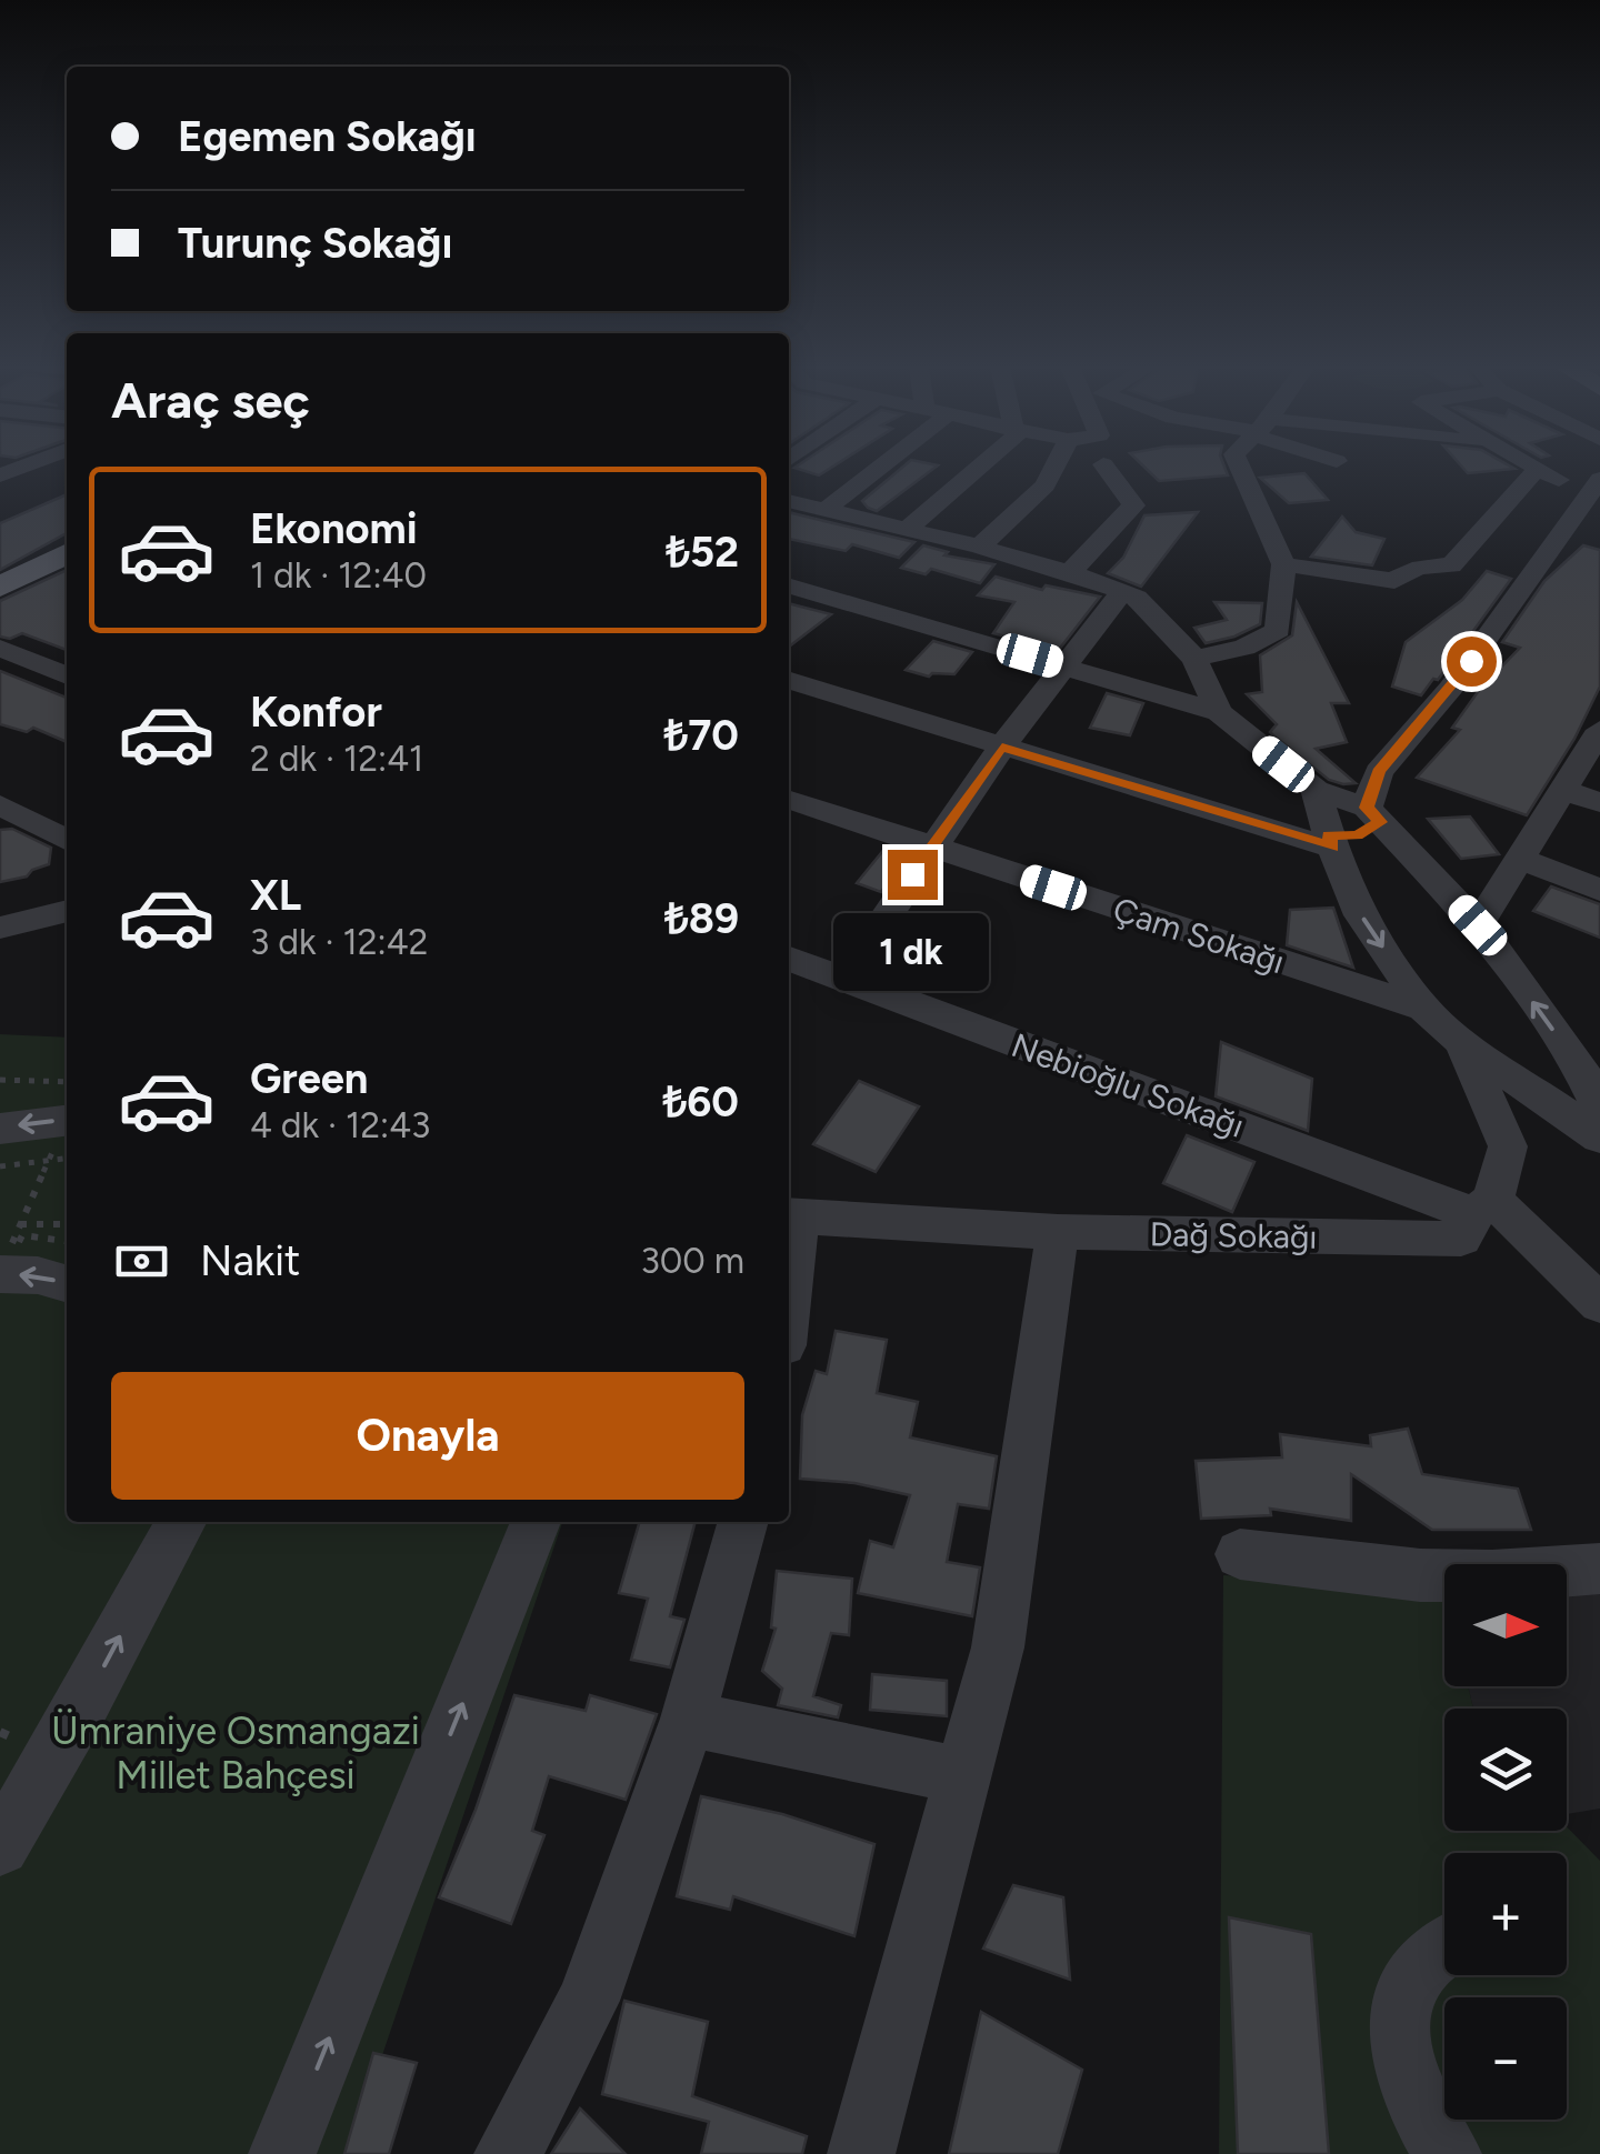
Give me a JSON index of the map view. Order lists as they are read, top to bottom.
{
  "streets": {
    "street": ["Çam Sokağı", "Nebioğlu Sokağı", "Dağ Sokağı"]
  },
  "crossings": [
    ["Nebioğlu Sokağı", "Dağ Sokağı"]
  ],
  "parks": ["Ümraniye Osmangazi Millet Bahçesi"],
  "north": "right",
  "page": {
    "banner": ["Egemen Sokağı", "Turunç Sokağı"],
    "heading": "Araç seç",
    "list": [
      {
        "name": "Ekonomi",
        "note": "1 dk · 12:40",
        "value": "₺52"
      },
      {
        "name": "Konfor",
        "note": "2 dk · 12:41",
        "value": "₺70"
      },
      {
        "name": "XL",
        "note": "3 dk · 12:42",
        "value": "₺89"
      },
      {
        "name": "Green",
        "note": "4 dk · 12:43",
        "value": "₺60"
      }
    ],
    "bubble": "1 dk",
    "pay": ["Nakit", "300 m"],
    "buttons": "Onayla",
    "map_buttons": ["+", "−"]
  }
}
